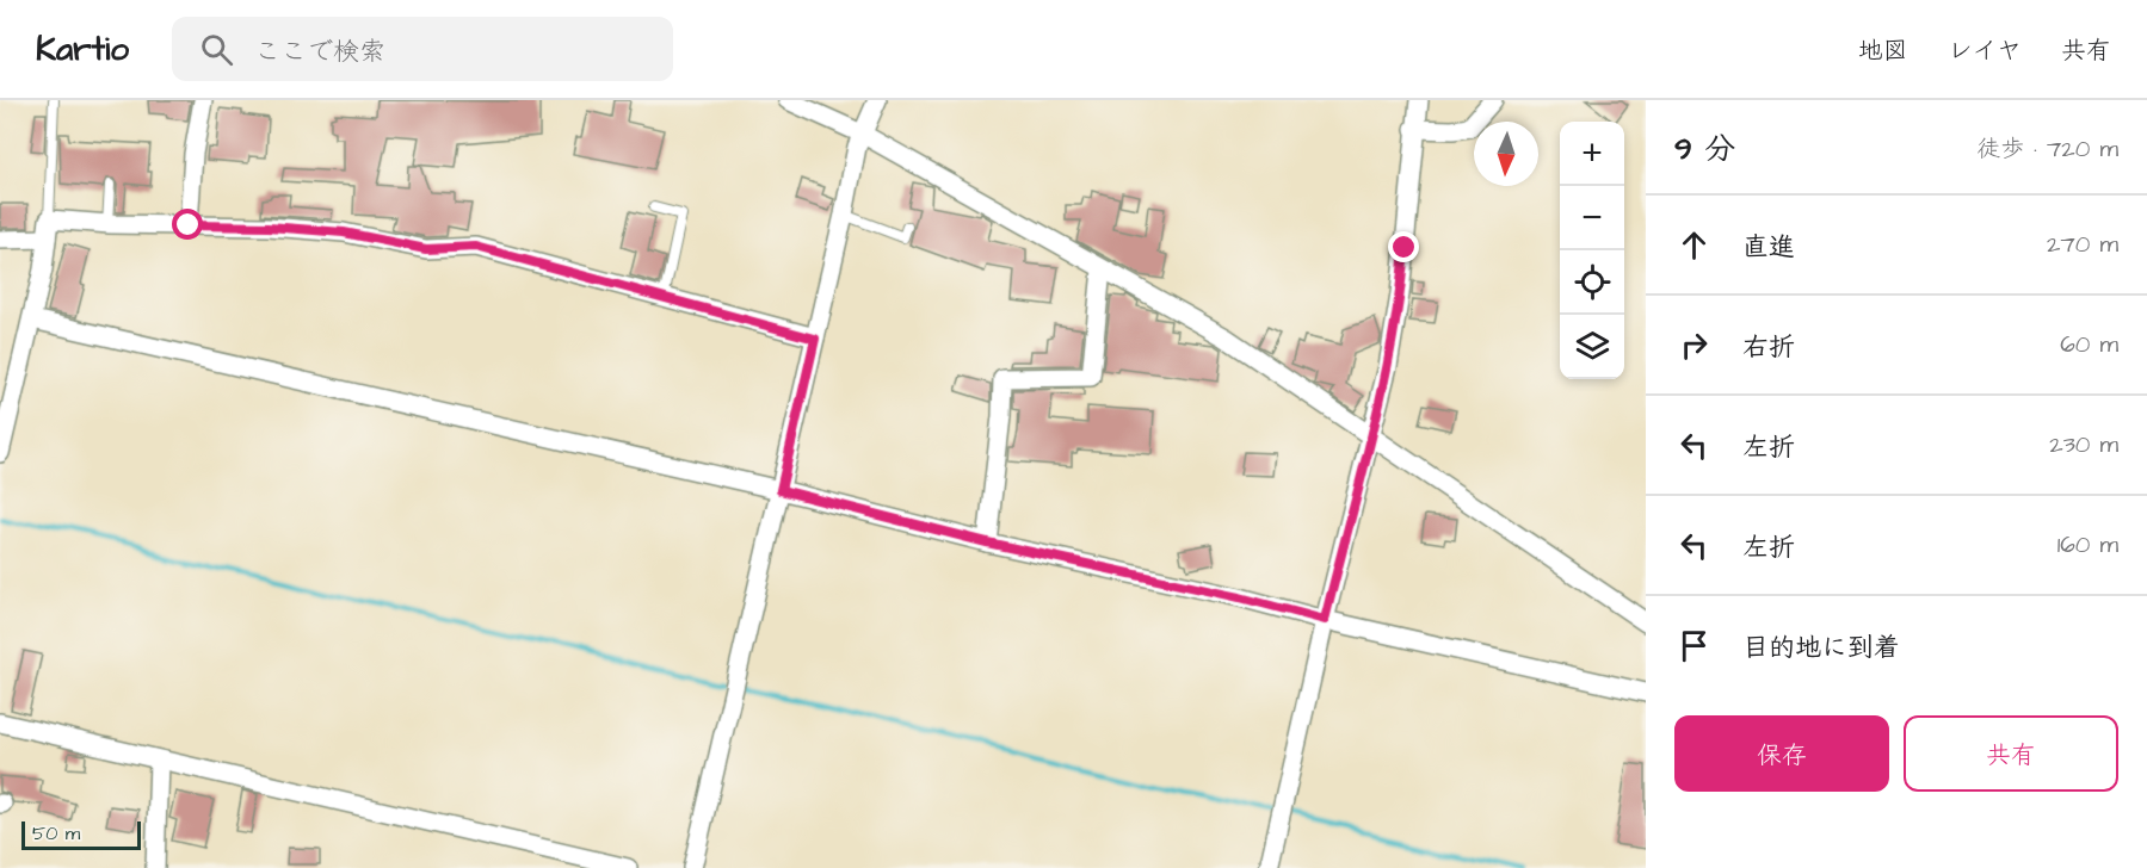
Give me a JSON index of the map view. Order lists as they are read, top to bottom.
{
  "scale_bar": "50 m",
  "north": "bottom",
  "page": {
    "header": "Kartio",
    "search": "ここで検索",
    "nav": ["地図", "レイヤ", "共有"],
    "heading": ["9 分", "徒歩 · 720 m"],
    "map_buttons": ["+", "−"],
    "list": [
      ["直進", "270 m"],
      ["右折", "60 m"],
      ["左折", "230 m"],
      ["左折", "160 m"],
      "目的地に到着"
    ],
    "buttons": ["保存", "共有"],
    "scale": "50 m"
  }
}
